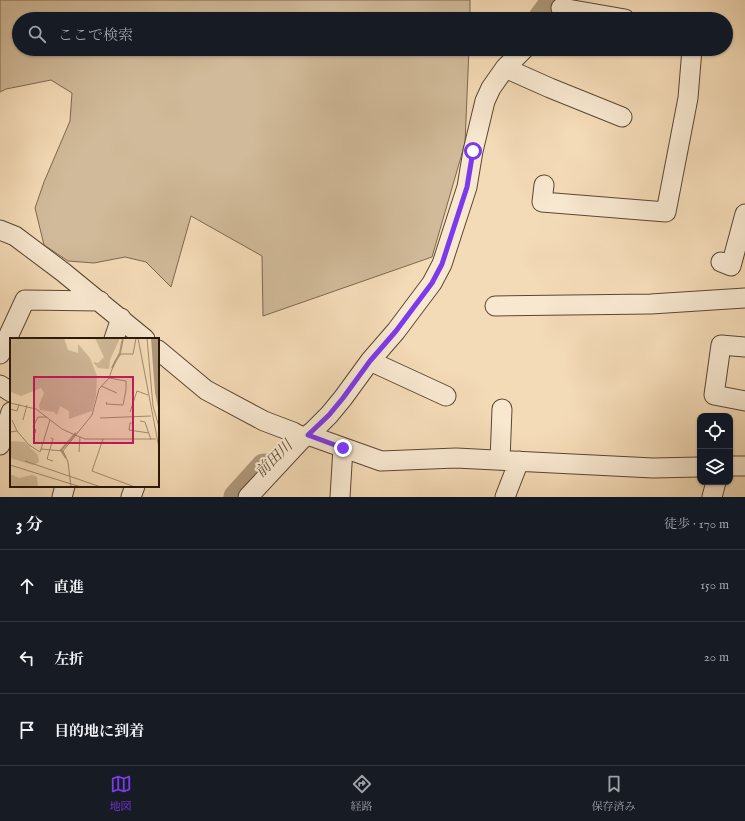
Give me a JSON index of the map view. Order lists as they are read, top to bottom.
{
  "water": ["前田川"],
  "page": {
    "search": "ここで検索",
    "heading": ["3 分", "徒歩 · 170 m"],
    "list": [
      ["直進", "150 m"],
      ["左折", "20 m"],
      "目的地に到着"
    ],
    "nav": ["地図", "経路", "保存済み"]
  }
}
